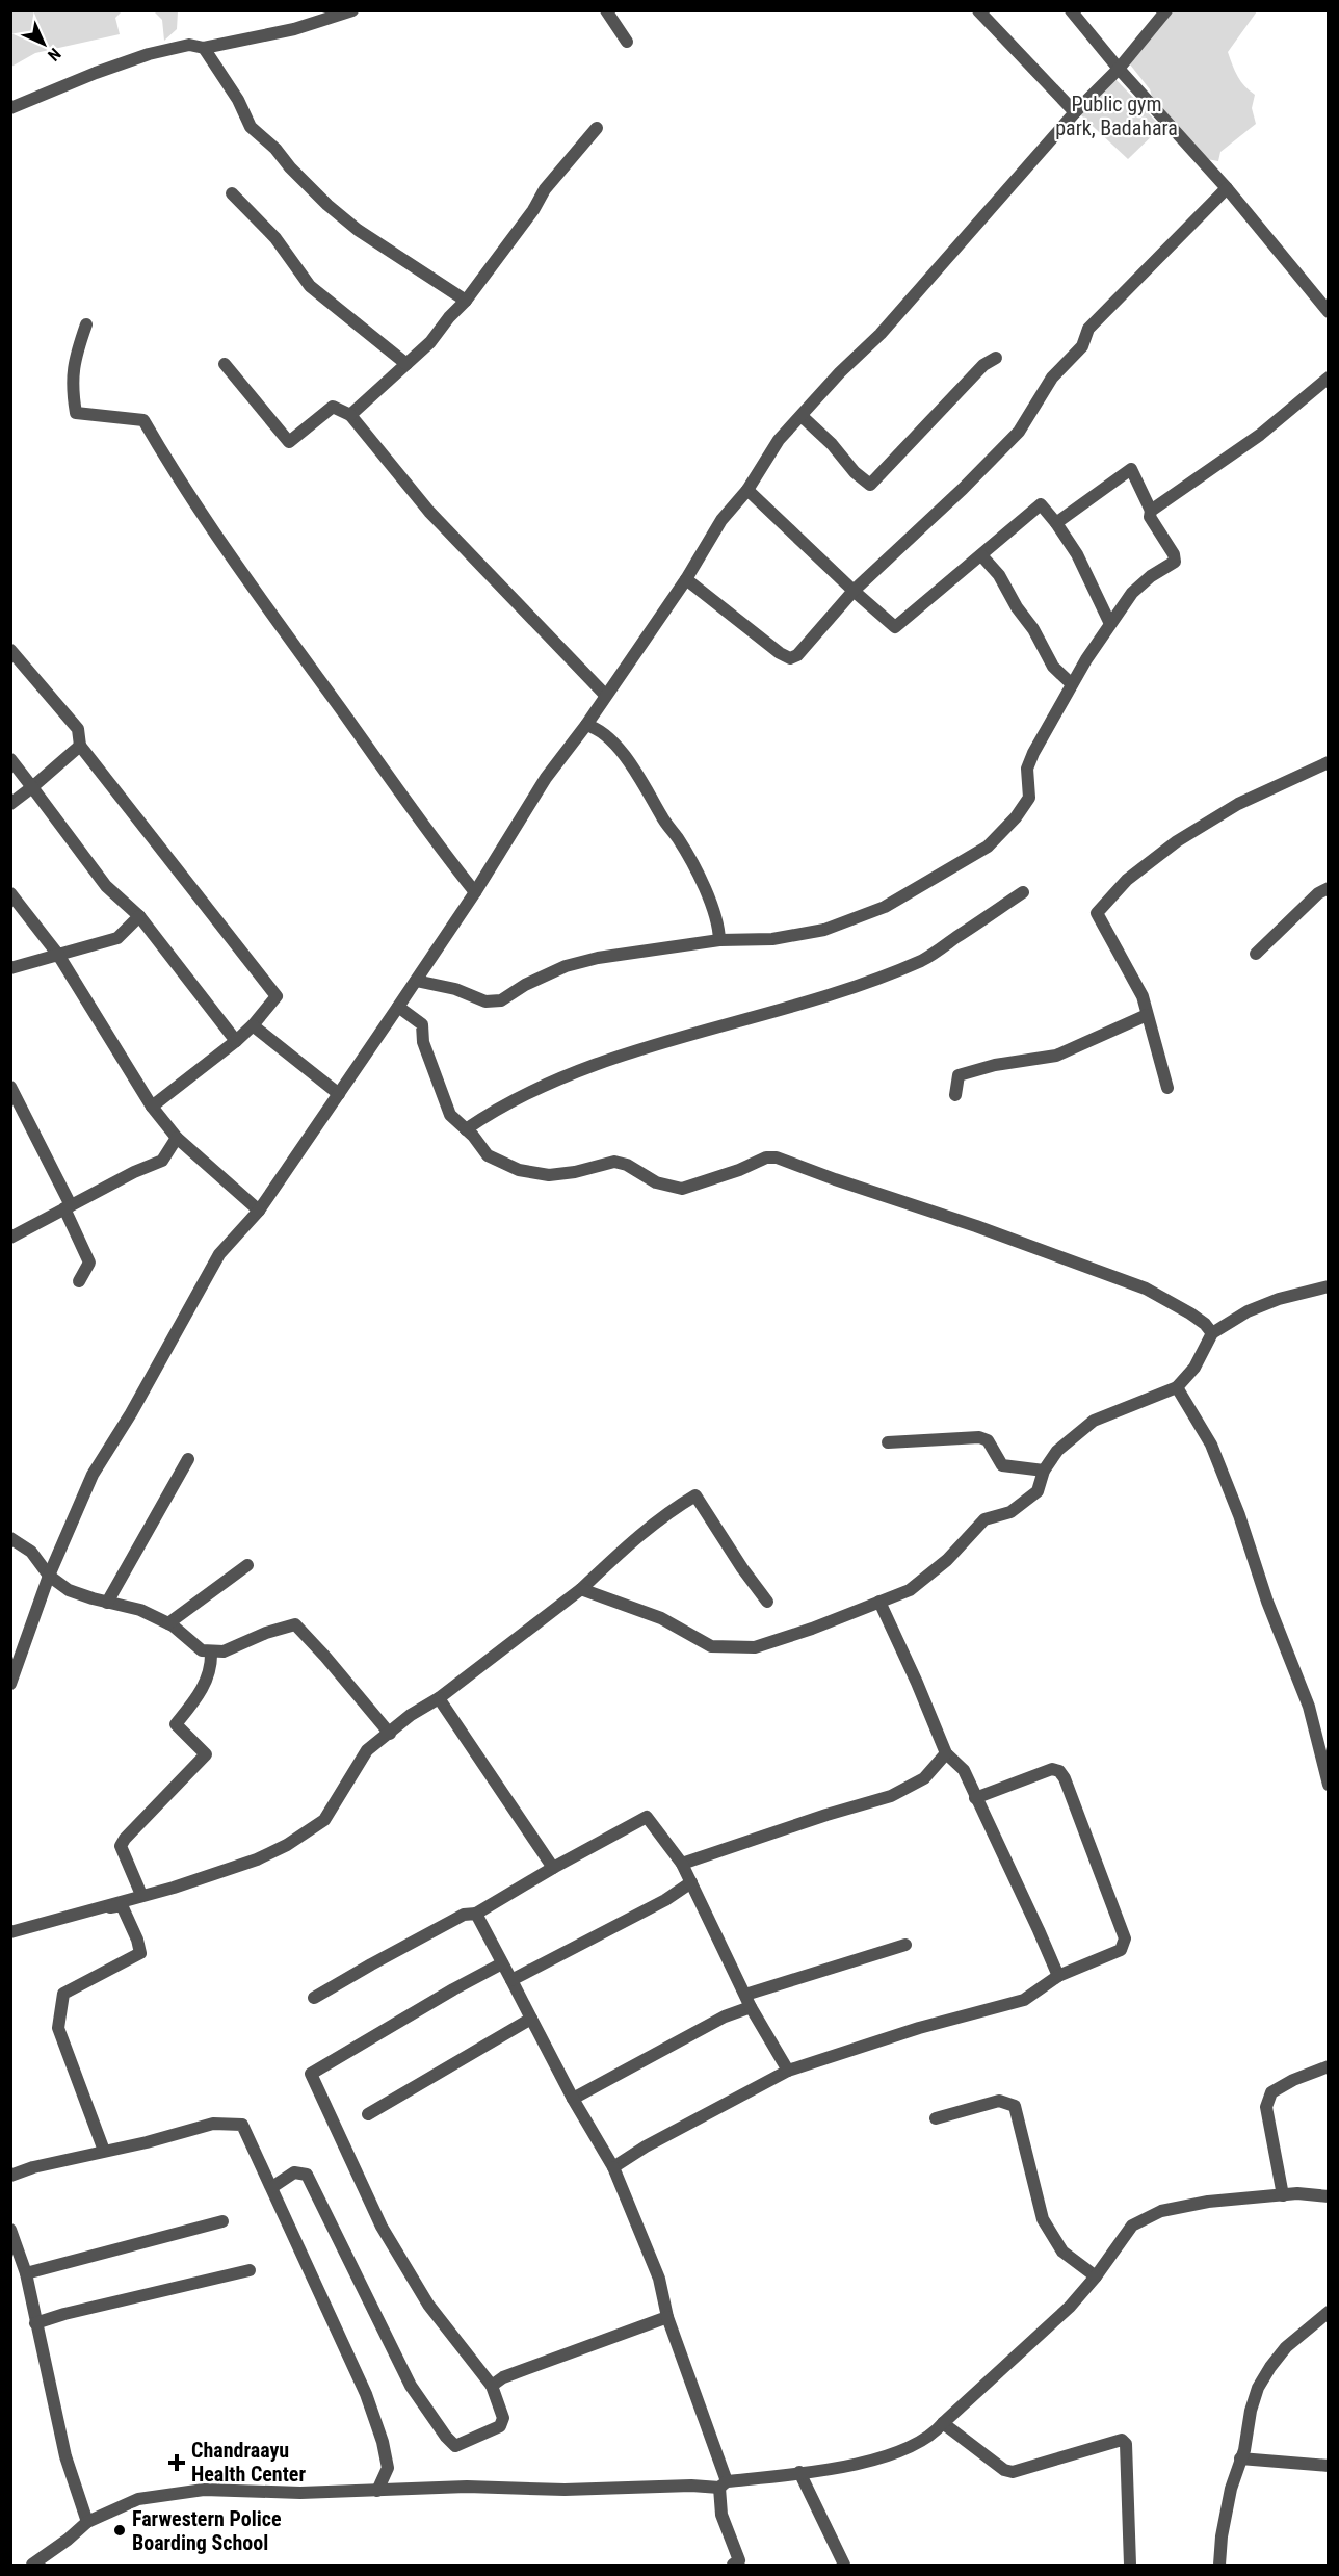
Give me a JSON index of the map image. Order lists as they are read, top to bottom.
{
  "parks": ["Public gym park, Badahara"],
  "places": {
    "health": ["Chandraayu Health Center"],
    "other": ["Farwestern Police Boarding School"]
  },
  "north": "bottom right"
}
